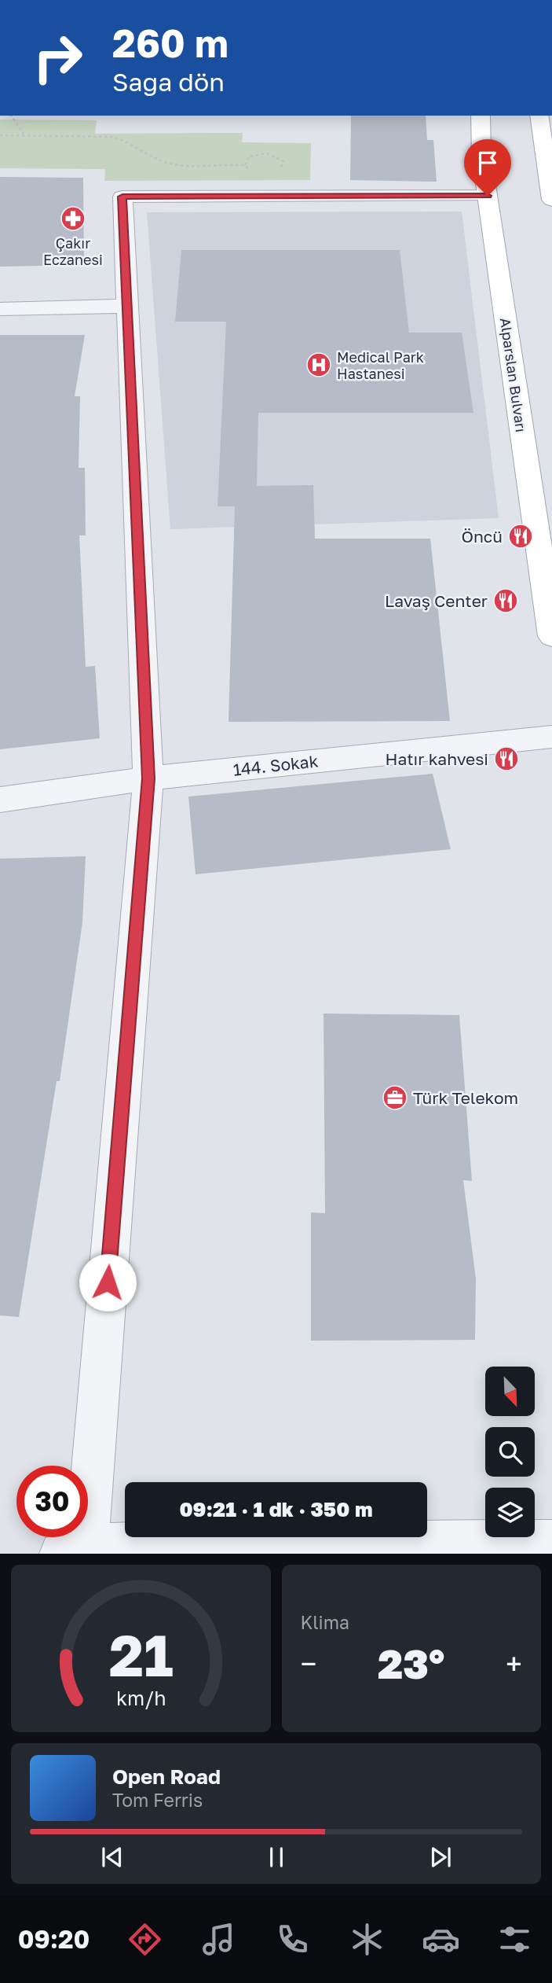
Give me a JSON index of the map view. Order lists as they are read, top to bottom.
{
  "streets": {
    "main road": ["Alparslan Bulvarı"],
    "street": ["144. Sokak"]
  },
  "places": {
    "pharmacy": ["Çakır Eczanesi"],
    "hospital": ["Medical Park Hastanesi"],
    "restaurant": ["Öncü", "Lavaş Center", "Hatır kahvesi"],
    "office": ["Türk Telekom"]
  },
  "north": "bottom right",
  "page": {
    "turn": ["260 m", "Sağa dön"],
    "limit": "30",
    "trip": "09:21 · 1 dk · 350 m",
    "tile": "Klima",
    "heat": ["−", "23°", "+"],
    "song": ["Open Road", "Tom Ferris"],
    "tabs": "09:20",
    "gauge": ["21", "km/h"]
  }
}
